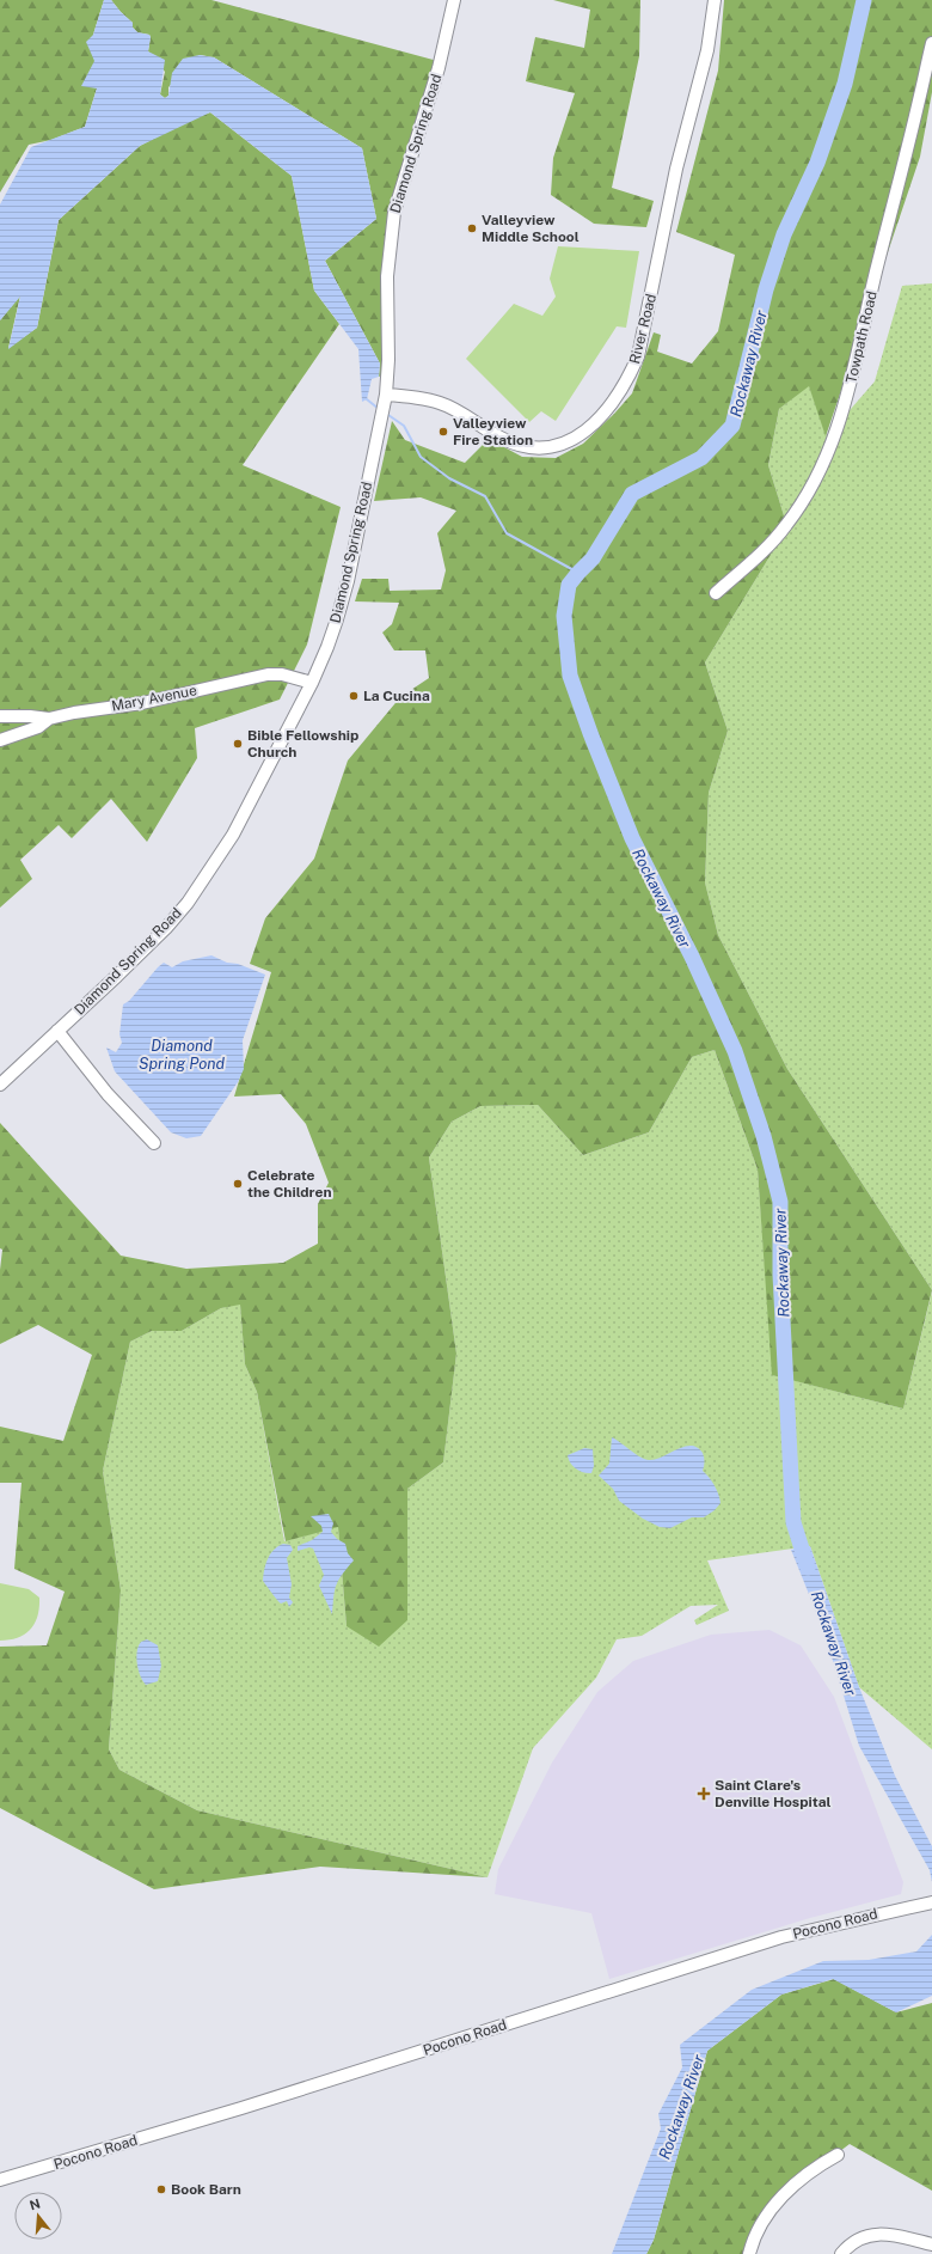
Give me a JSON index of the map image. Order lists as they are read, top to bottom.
{
  "streets": {
    "street": [
      "Diamond Spring Road",
      "River Road",
      "Towpath Road",
      "Mary Avenue",
      "Pocono Road"
    ]
  },
  "crossings": [
    ["Diamond Spring Road", "River Road"],
    ["Diamond Spring Road", "Mary Avenue"]
  ],
  "water": ["Rockaway River", "Diamond Spring Pond"],
  "places": {
    "other": [
      "Valleyview Middle School",
      "Valleyview Fire Station",
      "La Cucina",
      "Bible Fellowship Church",
      "Celebrate the Children",
      "Book Barn"
    ],
    "health": ["Saint Clare's Denville Hospital"]
  },
  "north": "top"
}
